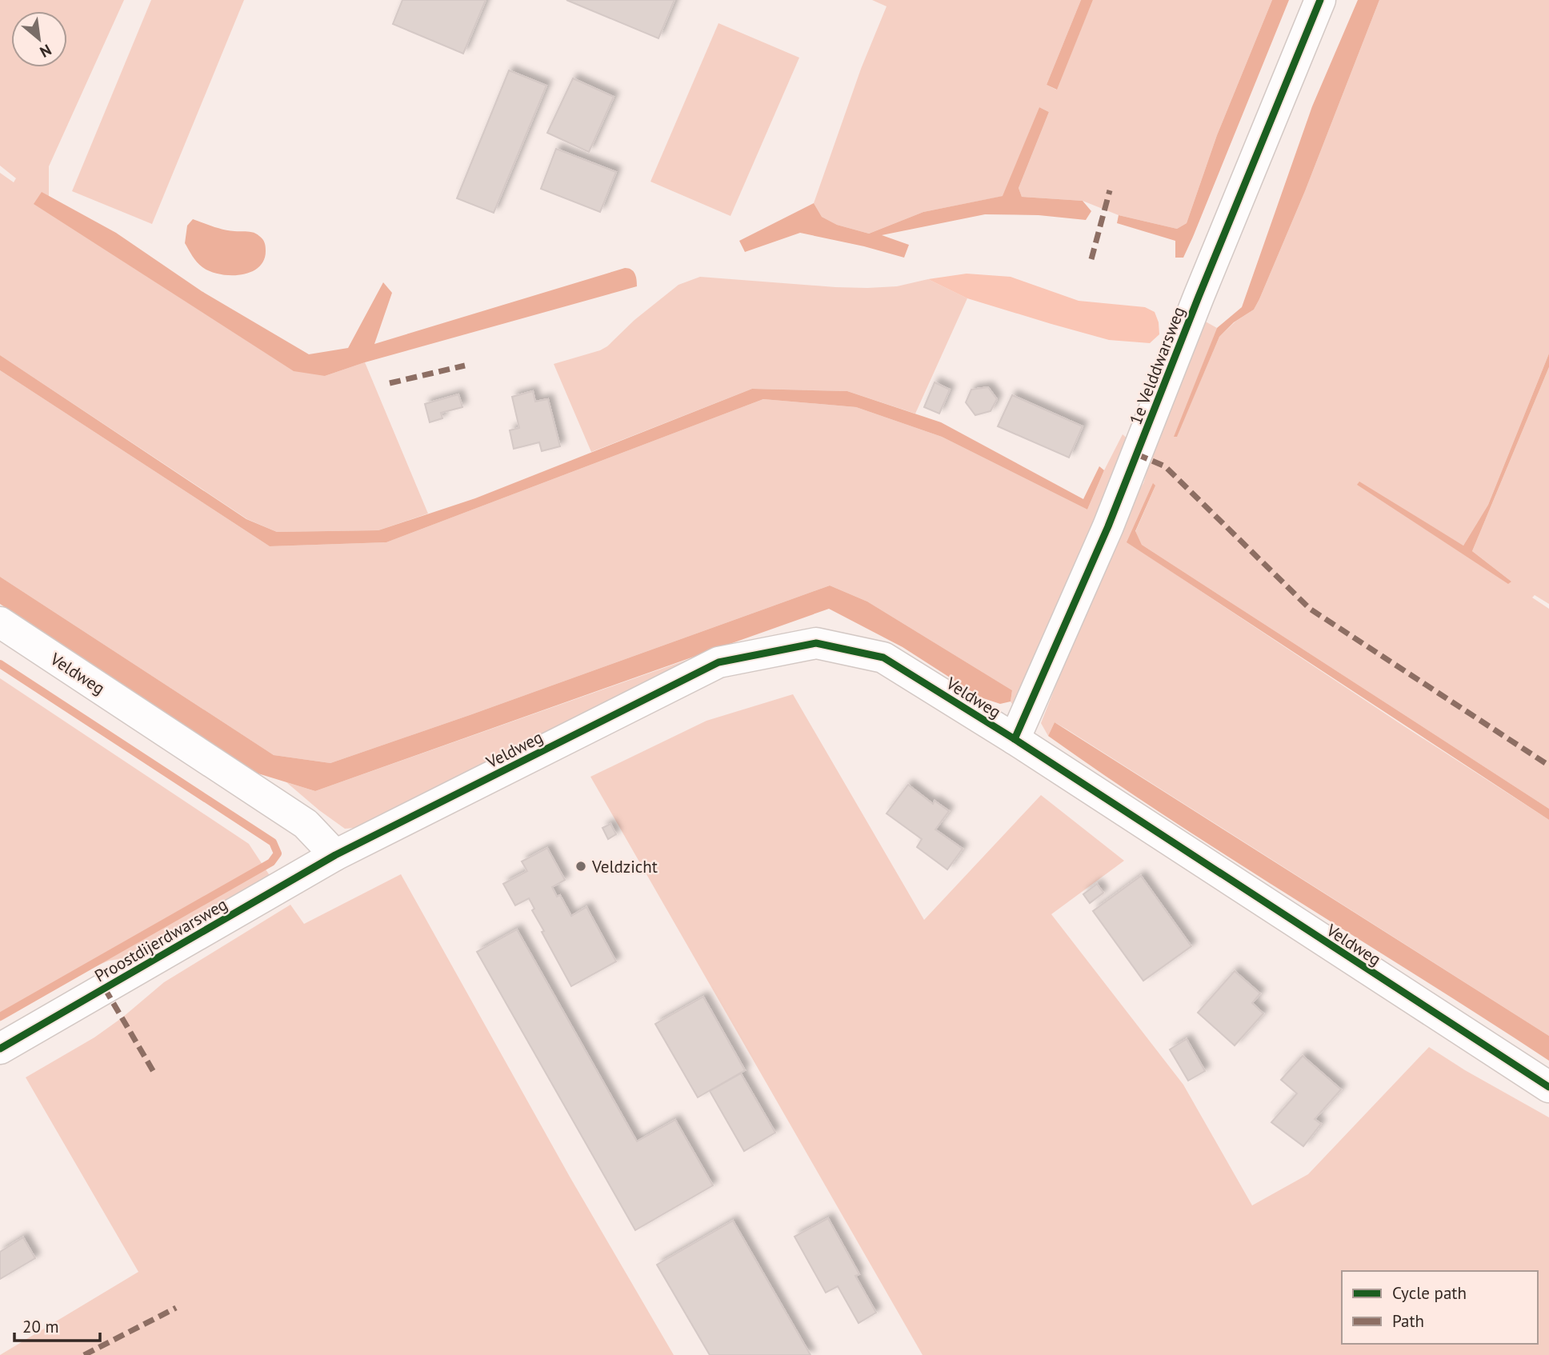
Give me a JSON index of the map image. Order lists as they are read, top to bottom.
{
  "streets": {
    "street": ["1e Velddwarsweg", "Veldweg", "Proostdijerdwarsweg"]
  },
  "crossings": [
    ["1e Velddwarsweg", "Veldweg"],
    ["Veldweg", "Proostdijerdwarsweg"]
  ],
  "places": ["Veldzicht"],
  "legend": ["Cycle path", "Path"],
  "scale_bar": "20 m",
  "north": "bottom right"
}
